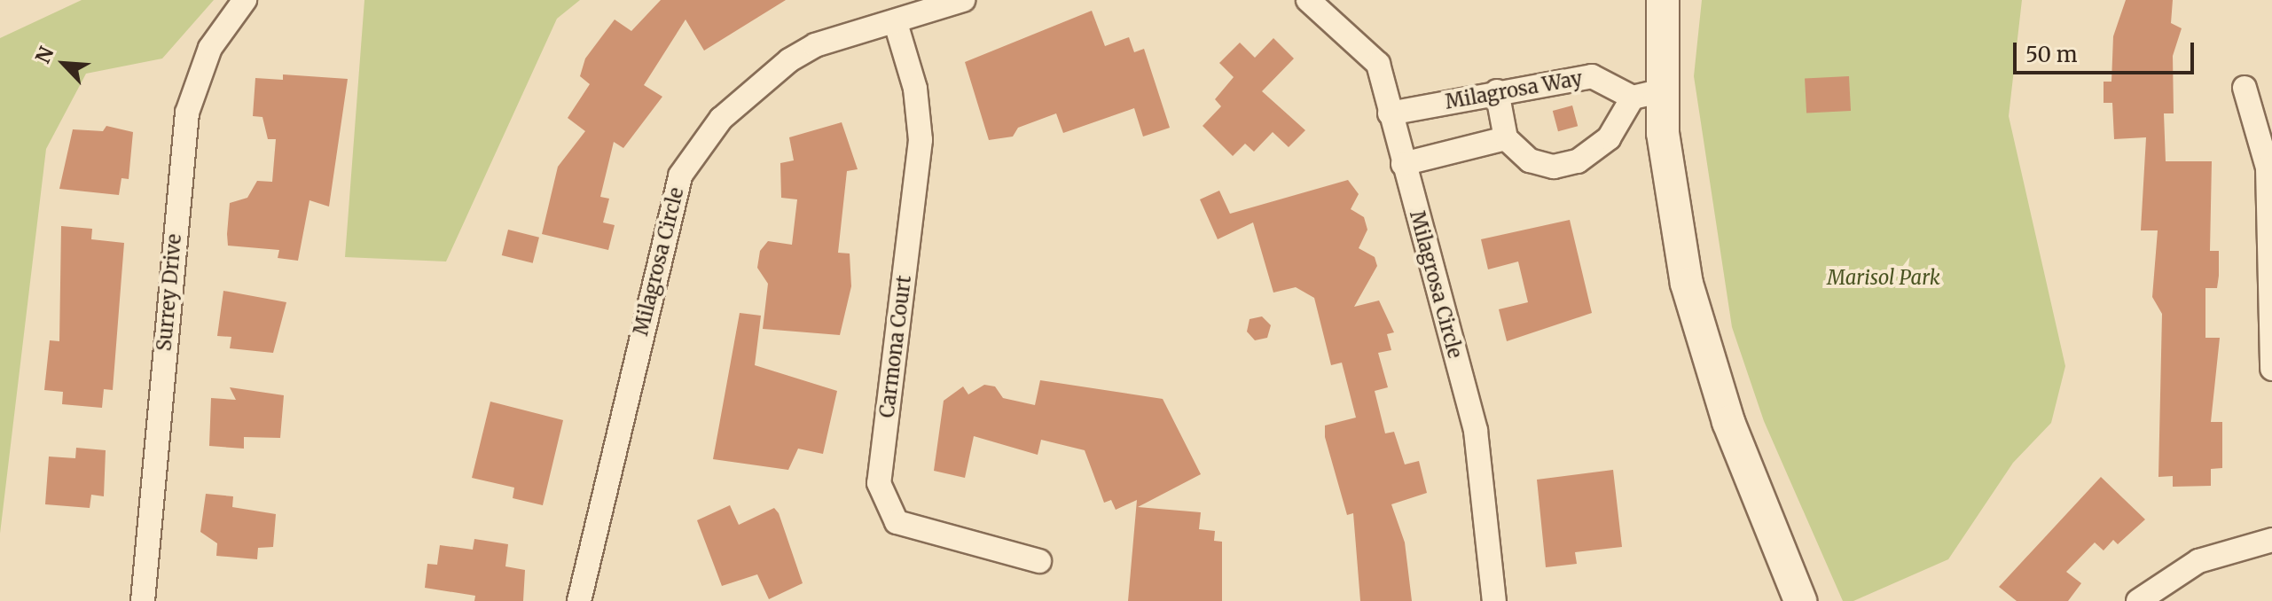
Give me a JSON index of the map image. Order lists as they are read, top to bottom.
{
  "streets": {
    "street": [
      "Milagrosa Way",
      "Milagrosa Circle",
      "Surrey Drive",
      "Carmona Court"
    ]
  },
  "crossings": [
    ["Milagrosa Way", "Milagrosa Circle"],
    ["Milagrosa Circle", "Carmona Court"]
  ],
  "parks": ["Marisol Park"],
  "scale_bar": "50 m",
  "north": "top left"
}
